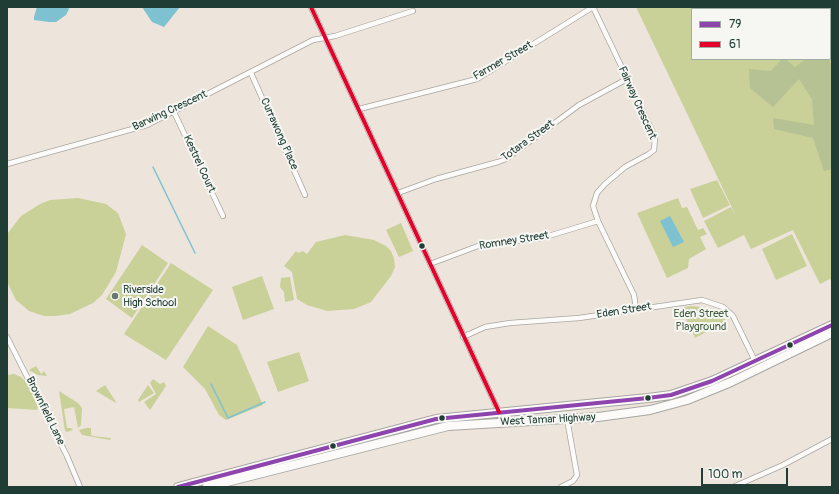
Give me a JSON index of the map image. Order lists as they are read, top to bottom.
{
  "streets": {
    "highway": ["West Tamar Highway"],
    "street": [
      "Farmer Street",
      "Fairway Crescent",
      "Barwing Crescent",
      "Currawong Place",
      "Totara Street",
      "Kestrel Court",
      "Romney Street",
      "Eden Street",
      "Brownfield Lane"
    ]
  },
  "crossings": [
    ["Farmer Street", "Fairway Crescent"],
    ["Fairway Crescent", "Totara Street"],
    ["Fairway Crescent", "Romney Street"],
    ["Fairway Crescent", "Eden Street"],
    ["Barwing Crescent", "Currawong Place"],
    ["Barwing Crescent", "Kestrel Court"],
    ["Eden Street", "West Tamar Highway"]
  ],
  "parks": ["Eden Street Playground"],
  "places": ["Riverside High School"],
  "lines": ["transit line 61", "transit line 79"],
  "legend": ["79", "61"],
  "scale_bar": "100 m"
}
